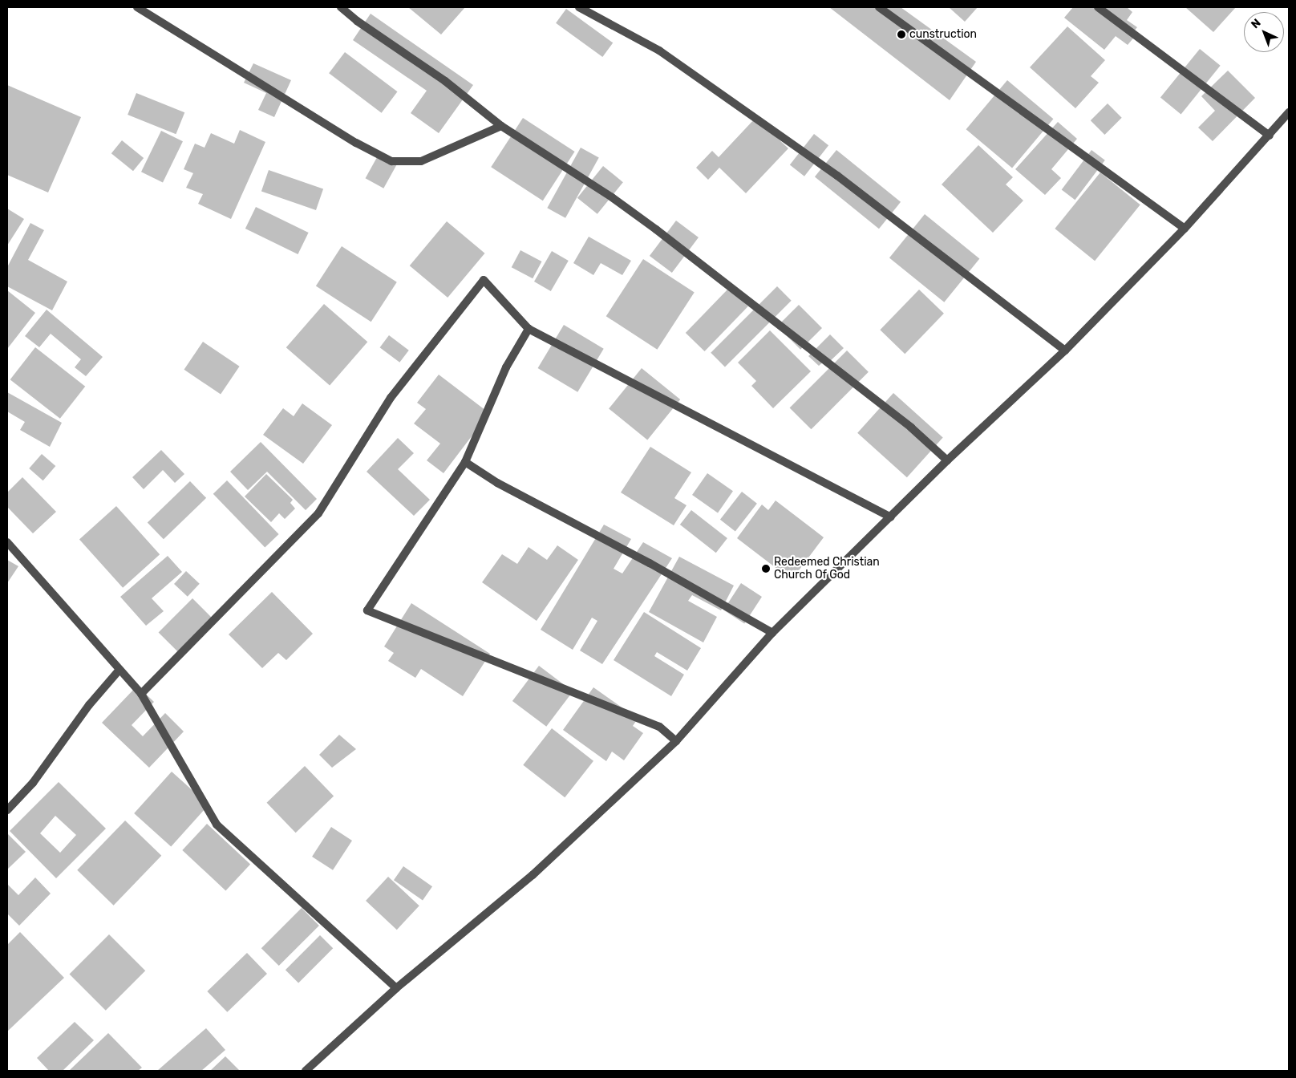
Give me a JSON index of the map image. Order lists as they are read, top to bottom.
{
  "places": ["cunstruction", "Redeemed Christian Church Of God"],
  "north": "top left"
}
